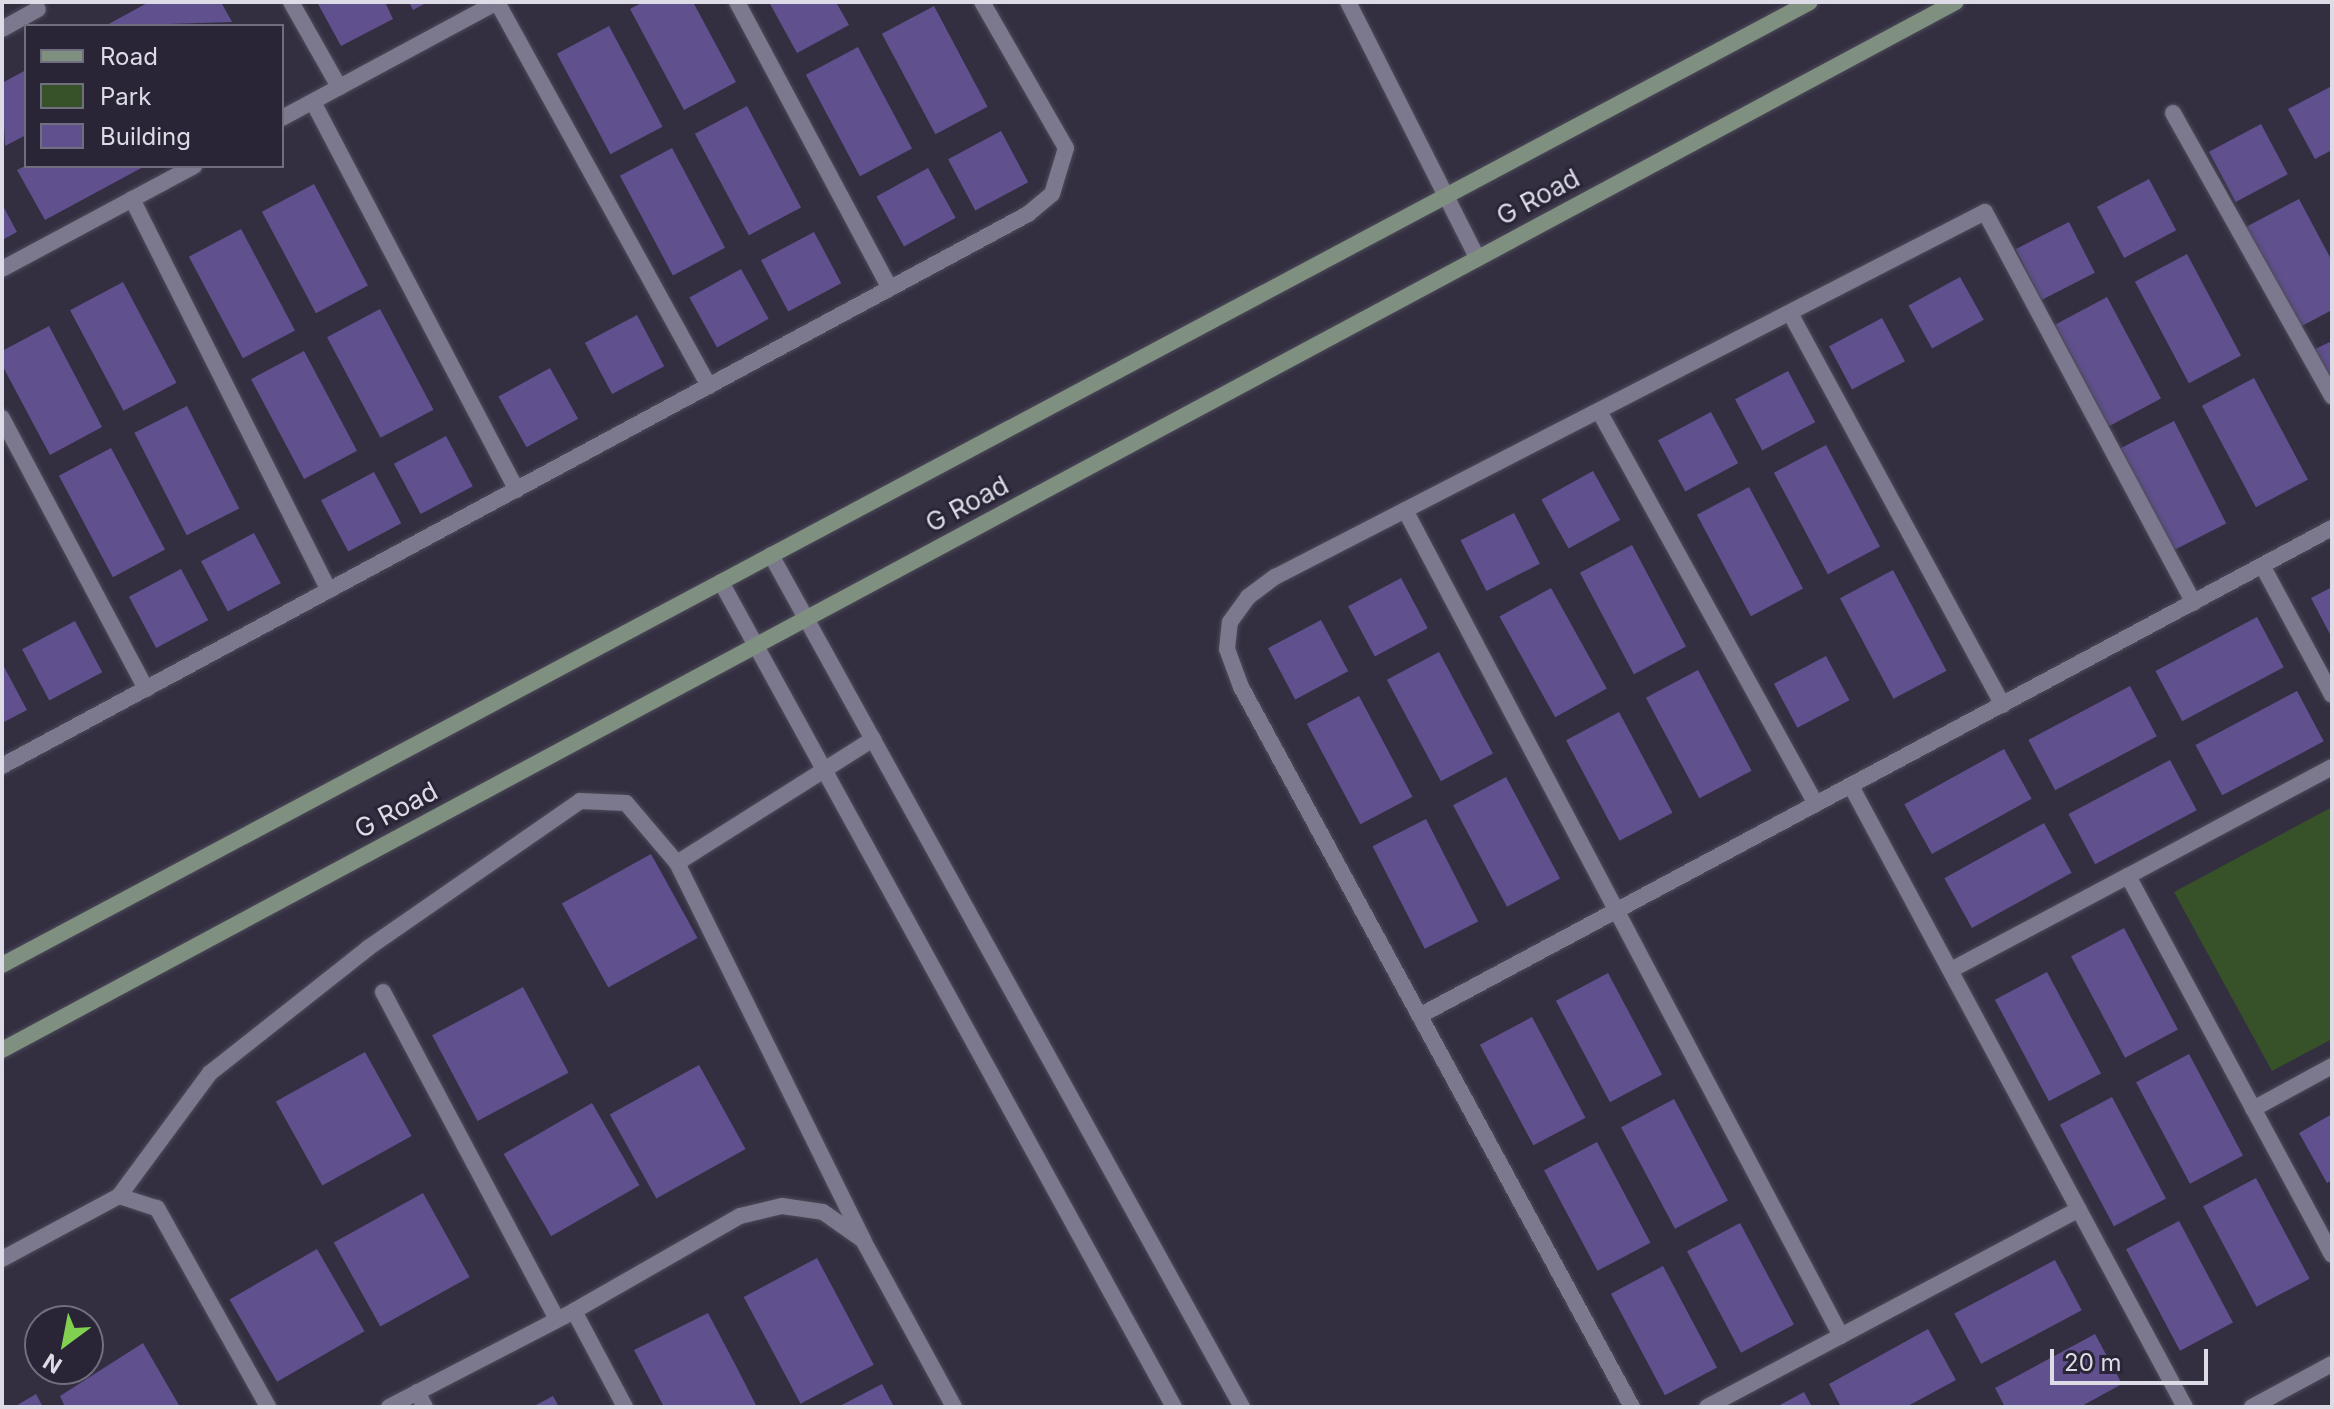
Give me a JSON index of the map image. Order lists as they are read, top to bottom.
{
  "streets": {
    "street": ["G Road"]
  },
  "legend": ["Road", "Park", "Building"],
  "scale_bar": "20 m",
  "north": "bottom left"
}
